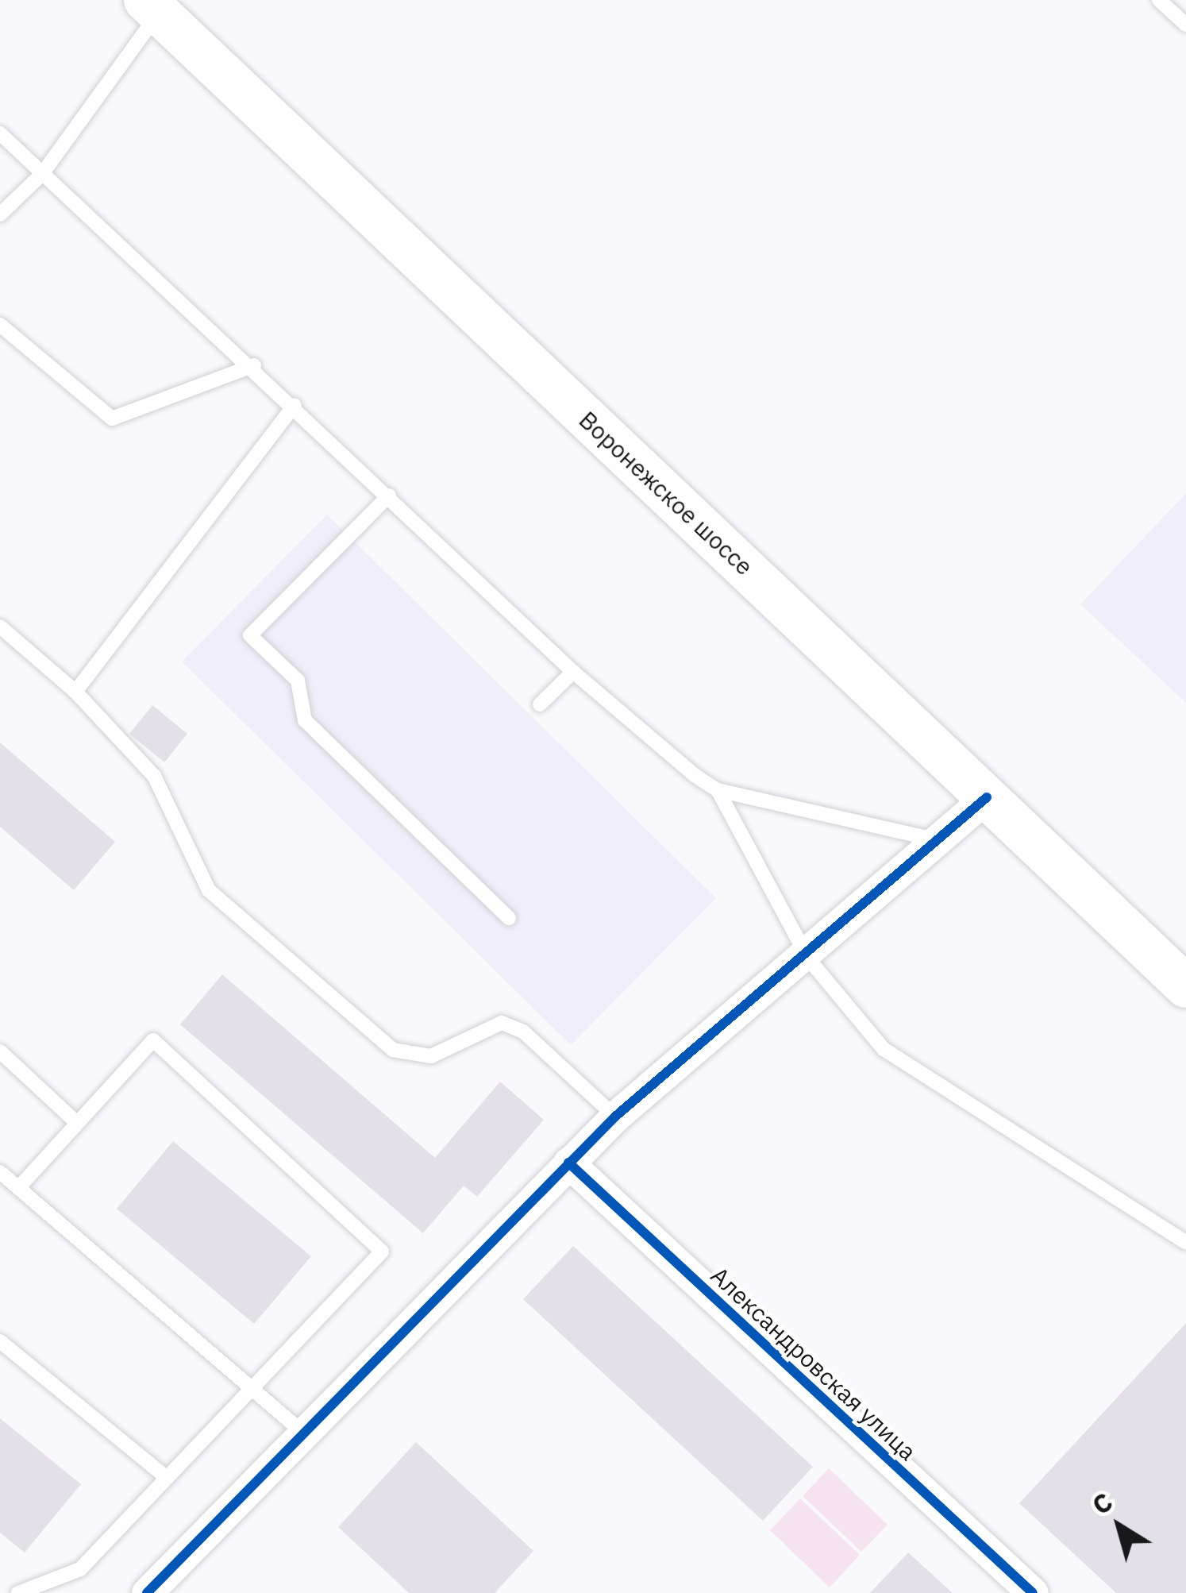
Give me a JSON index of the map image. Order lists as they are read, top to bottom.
{
  "streets": {
    "main road": ["Воронежское шоссе"],
    "street": ["Александровская улица"]
  },
  "north": "top left"
}
